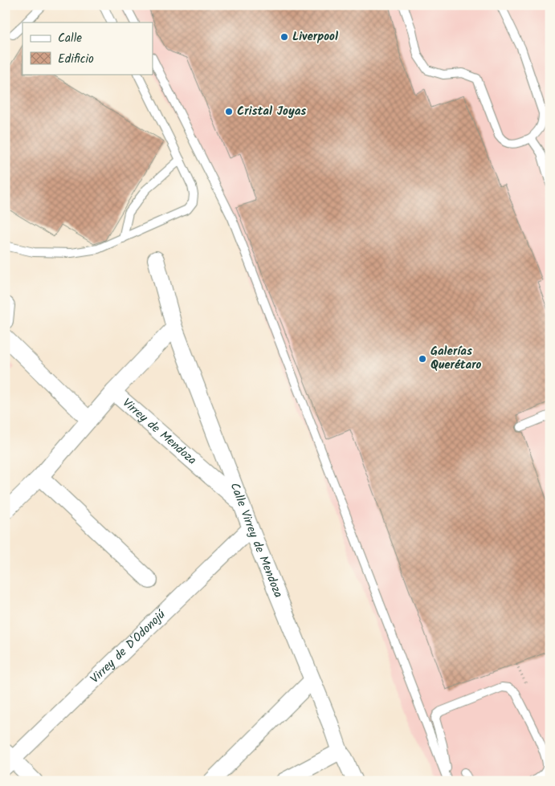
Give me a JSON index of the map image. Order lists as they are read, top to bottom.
{
  "streets": {
    "street": ["Virrey de Mendoza", "Calle Virrey de Mendoza", "Virrey de D'Odonojú"]
  },
  "crossings": [
    ["Virrey de Mendoza", "Calle Virrey de Mendoza"],
    ["Calle Virrey de Mendoza", "Virrey de D'Odonojú"]
  ],
  "places": ["Liverpool", "Cristal Joyas", "Galerías Querétaro"],
  "legend": ["Calle", "Edificio"]
}
